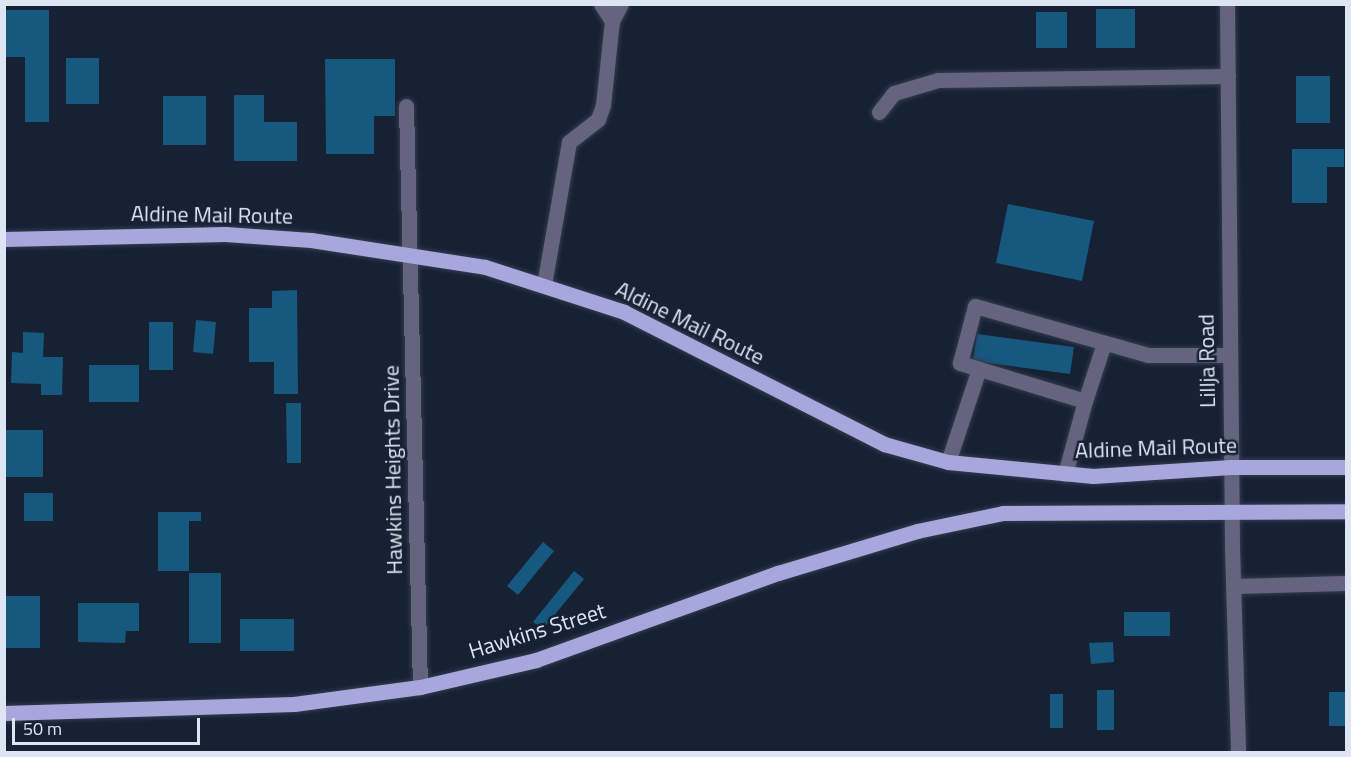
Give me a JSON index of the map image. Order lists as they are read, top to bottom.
{
  "streets": {
    "main road": ["Aldine Mail Route", "Hawkins Street"],
    "street": ["Lillja Road", "Hawkins Heights Drive"]
  },
  "crossings": [
    ["Aldine Mail Route", "Lillja Road"],
    ["Aldine Mail Route", "Hawkins Heights Drive"],
    ["Lillja Road", "Hawkins Street"],
    ["Hawkins Heights Drive", "Hawkins Street"]
  ],
  "scale_bar": "50 m"
}
